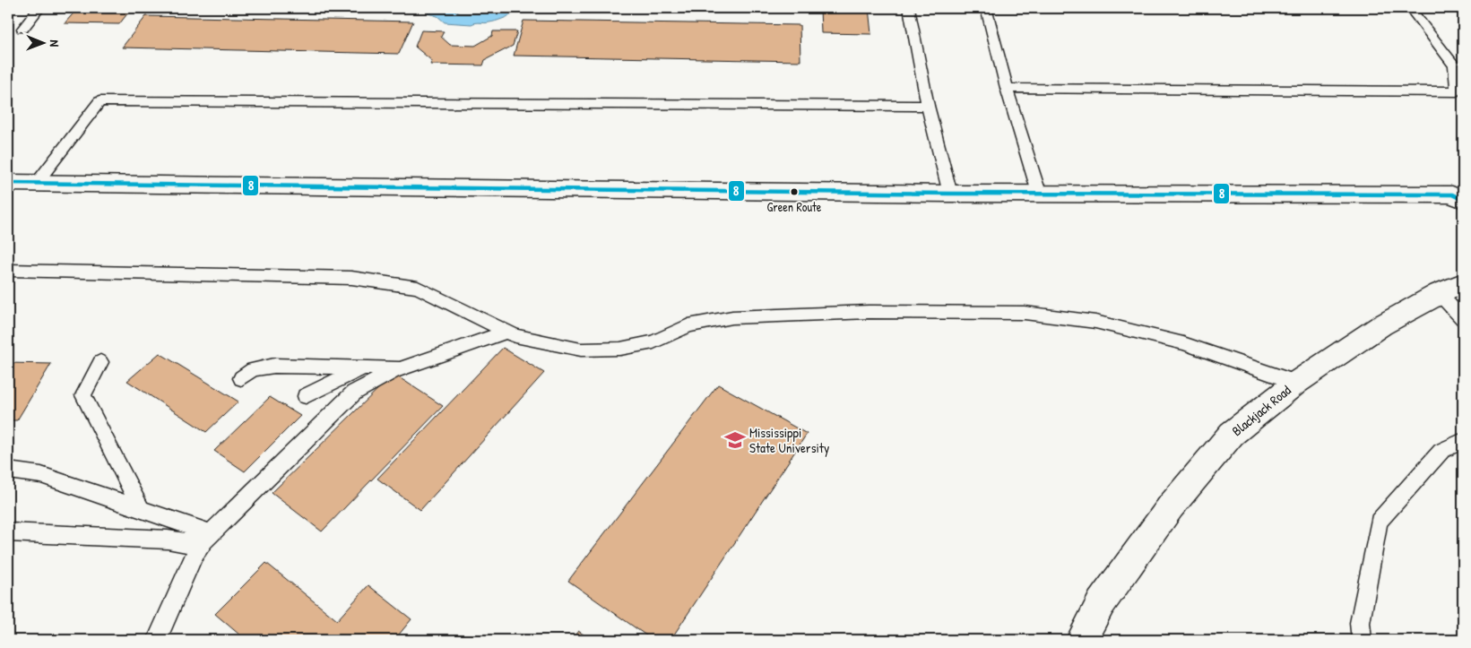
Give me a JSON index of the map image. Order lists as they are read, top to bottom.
{
  "streets": {
    "street": ["Blackjack Road"]
  },
  "places": {
    "other": ["Green Route"],
    "school or university": ["Mississippi State University"]
  },
  "lines": ["transit line 8"],
  "north": "right"
}
